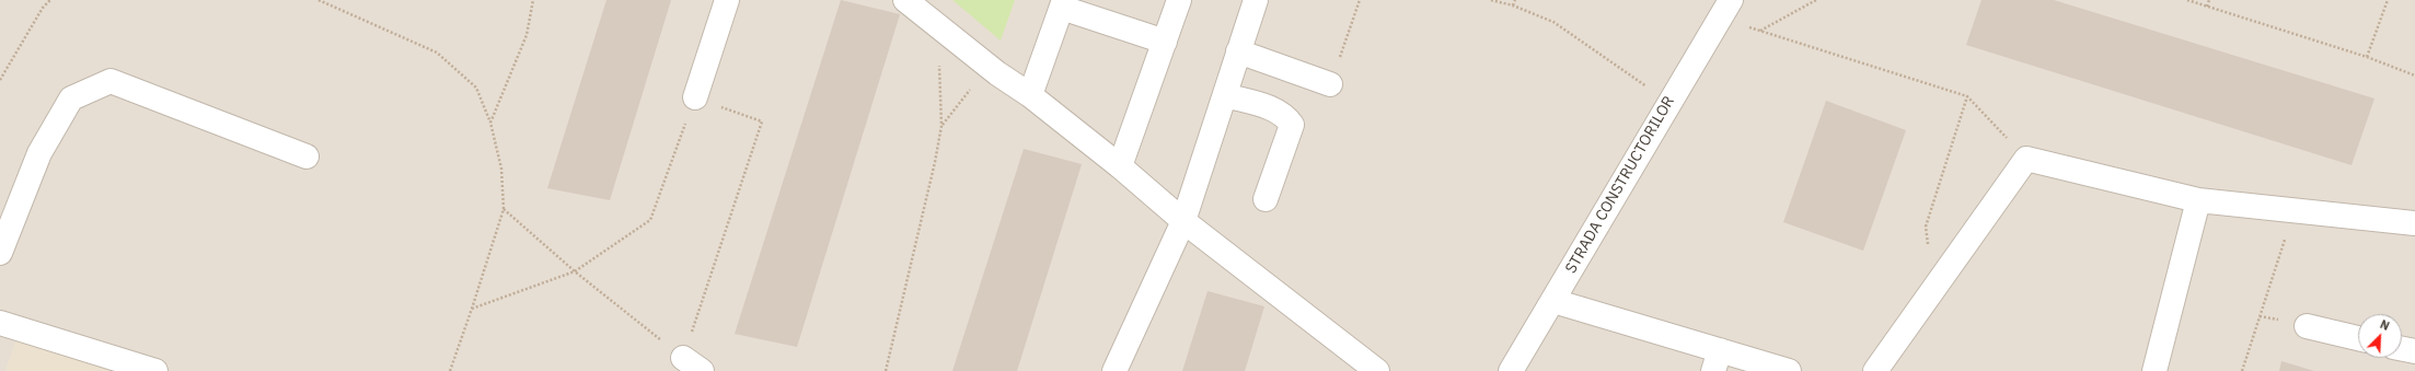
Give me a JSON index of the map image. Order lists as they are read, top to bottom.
{
  "streets": {
    "street": ["STRADA CONSTRUCTORILOR"]
  },
  "north": "top right"
}
